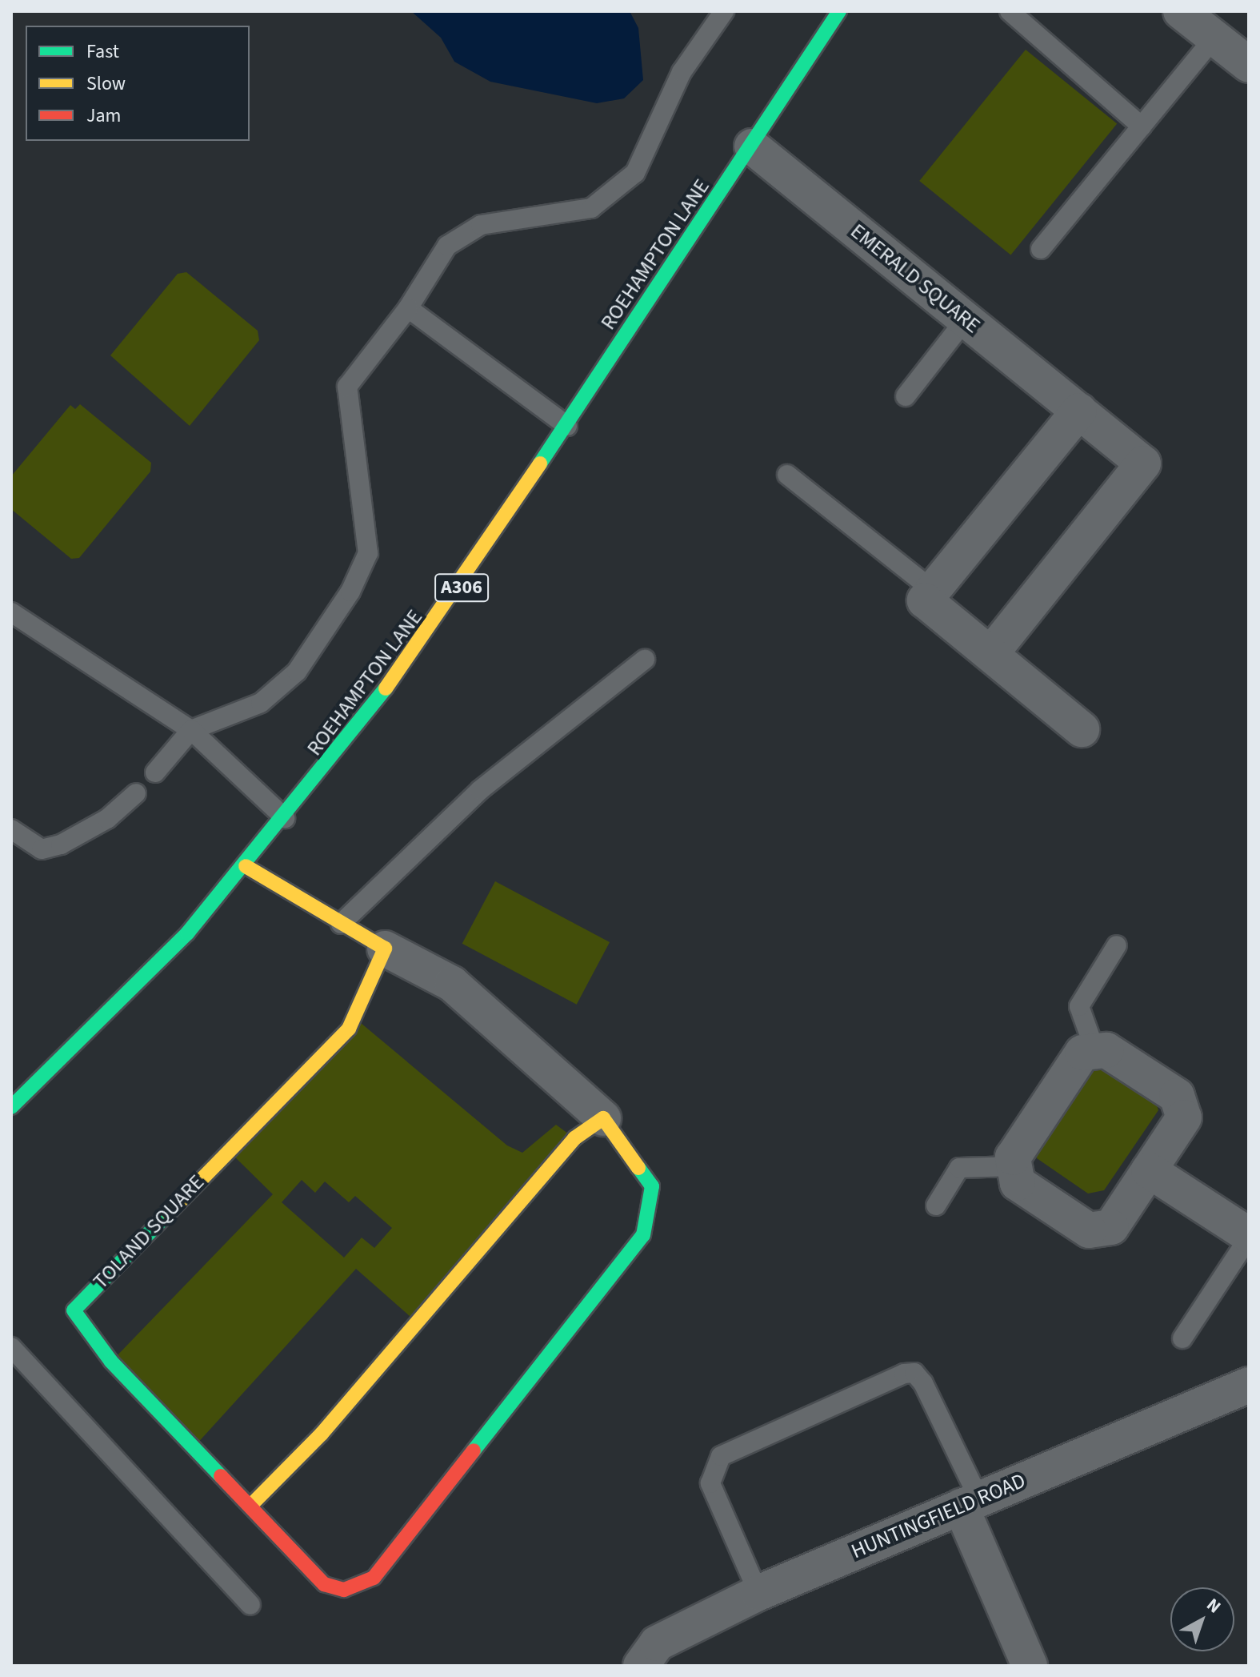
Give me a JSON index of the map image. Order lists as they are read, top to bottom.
{
  "streets": {
    "main road": ["ROEHAMPTON LANE", "A306", "TOLAND SQUARE"],
    "street": ["EMERALD SQUARE", "HUNTINGFIELD ROAD"]
  },
  "crossings": [
    ["ROEHAMPTON LANE", "EMERALD SQUARE"],
    ["ROEHAMPTON LANE", "TOLAND SQUARE"]
  ],
  "legend": ["Fast", "Slow", "Jam"],
  "north": "top right"
}
